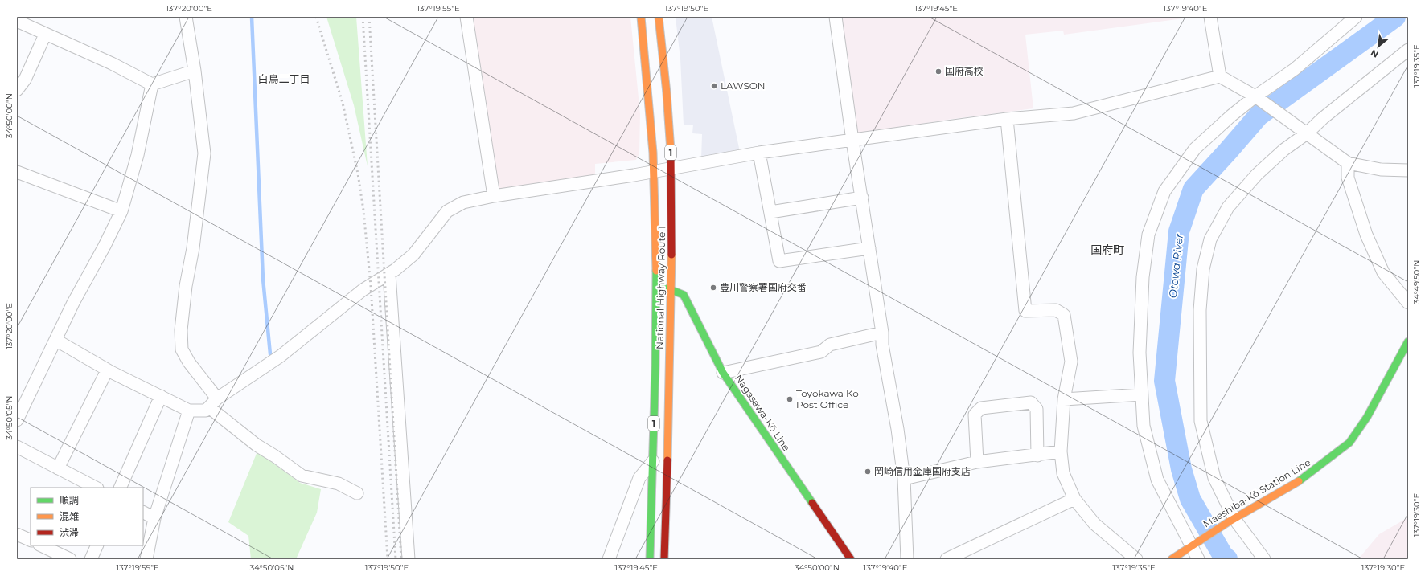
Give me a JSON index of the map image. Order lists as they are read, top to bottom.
{
  "streets": {
    "main road": [
      "1",
      "National Highway Route 1",
      "Nagasawa-Kō Line",
      "Maeshiba-Kō Station Line"
    ]
  },
  "crossings": [
    ["National Highway Route 1", "Nagasawa-Kō Line"]
  ],
  "districts": ["白鳥二丁目", "国府町"],
  "water": ["Otowa River"],
  "places": [
    "国府高校",
    "LAWSON",
    "豊川警察署国府交番",
    "Toyokawa Ko Post Office",
    "岡崎信用金庫国府支店"
  ],
  "legend": ["順調", "混雑", "渋滞"],
  "north": "bottom left",
  "coordinates": [
    "137°20'00\"E",
    "137°19'55\"E",
    "137°19'50\"E",
    "137°19'45\"E",
    "137°19'40\"E",
    "137°19'35\"E",
    "34°50'00\"N",
    "34°49'50\"N",
    "34°50'05\"N",
    "137°19'30\"E"
  ]
}
